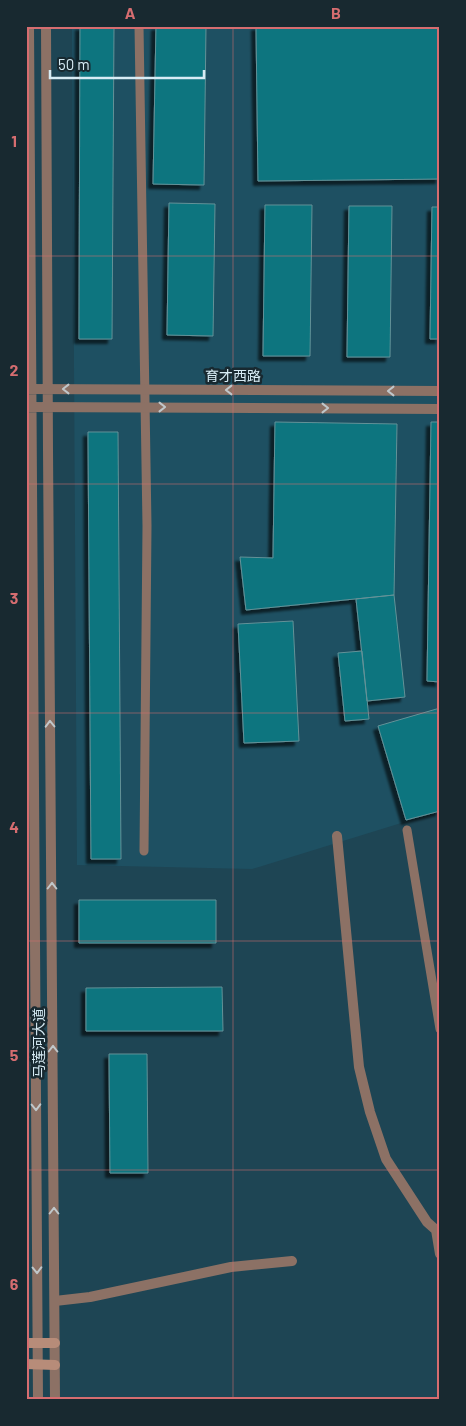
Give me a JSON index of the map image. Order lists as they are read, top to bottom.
{
  "streets": {
    "street": ["育才西路", "马莲河大道"]
  },
  "crossings": [
    ["育才西路", "马莲河大道"]
  ],
  "scale_bar": "50 m",
  "grid": {
    "columns": ["A", "B"],
    "rows": [
      "1",
      "2",
      "3",
      "4",
      "5",
      "6"
    ]
  }
}
